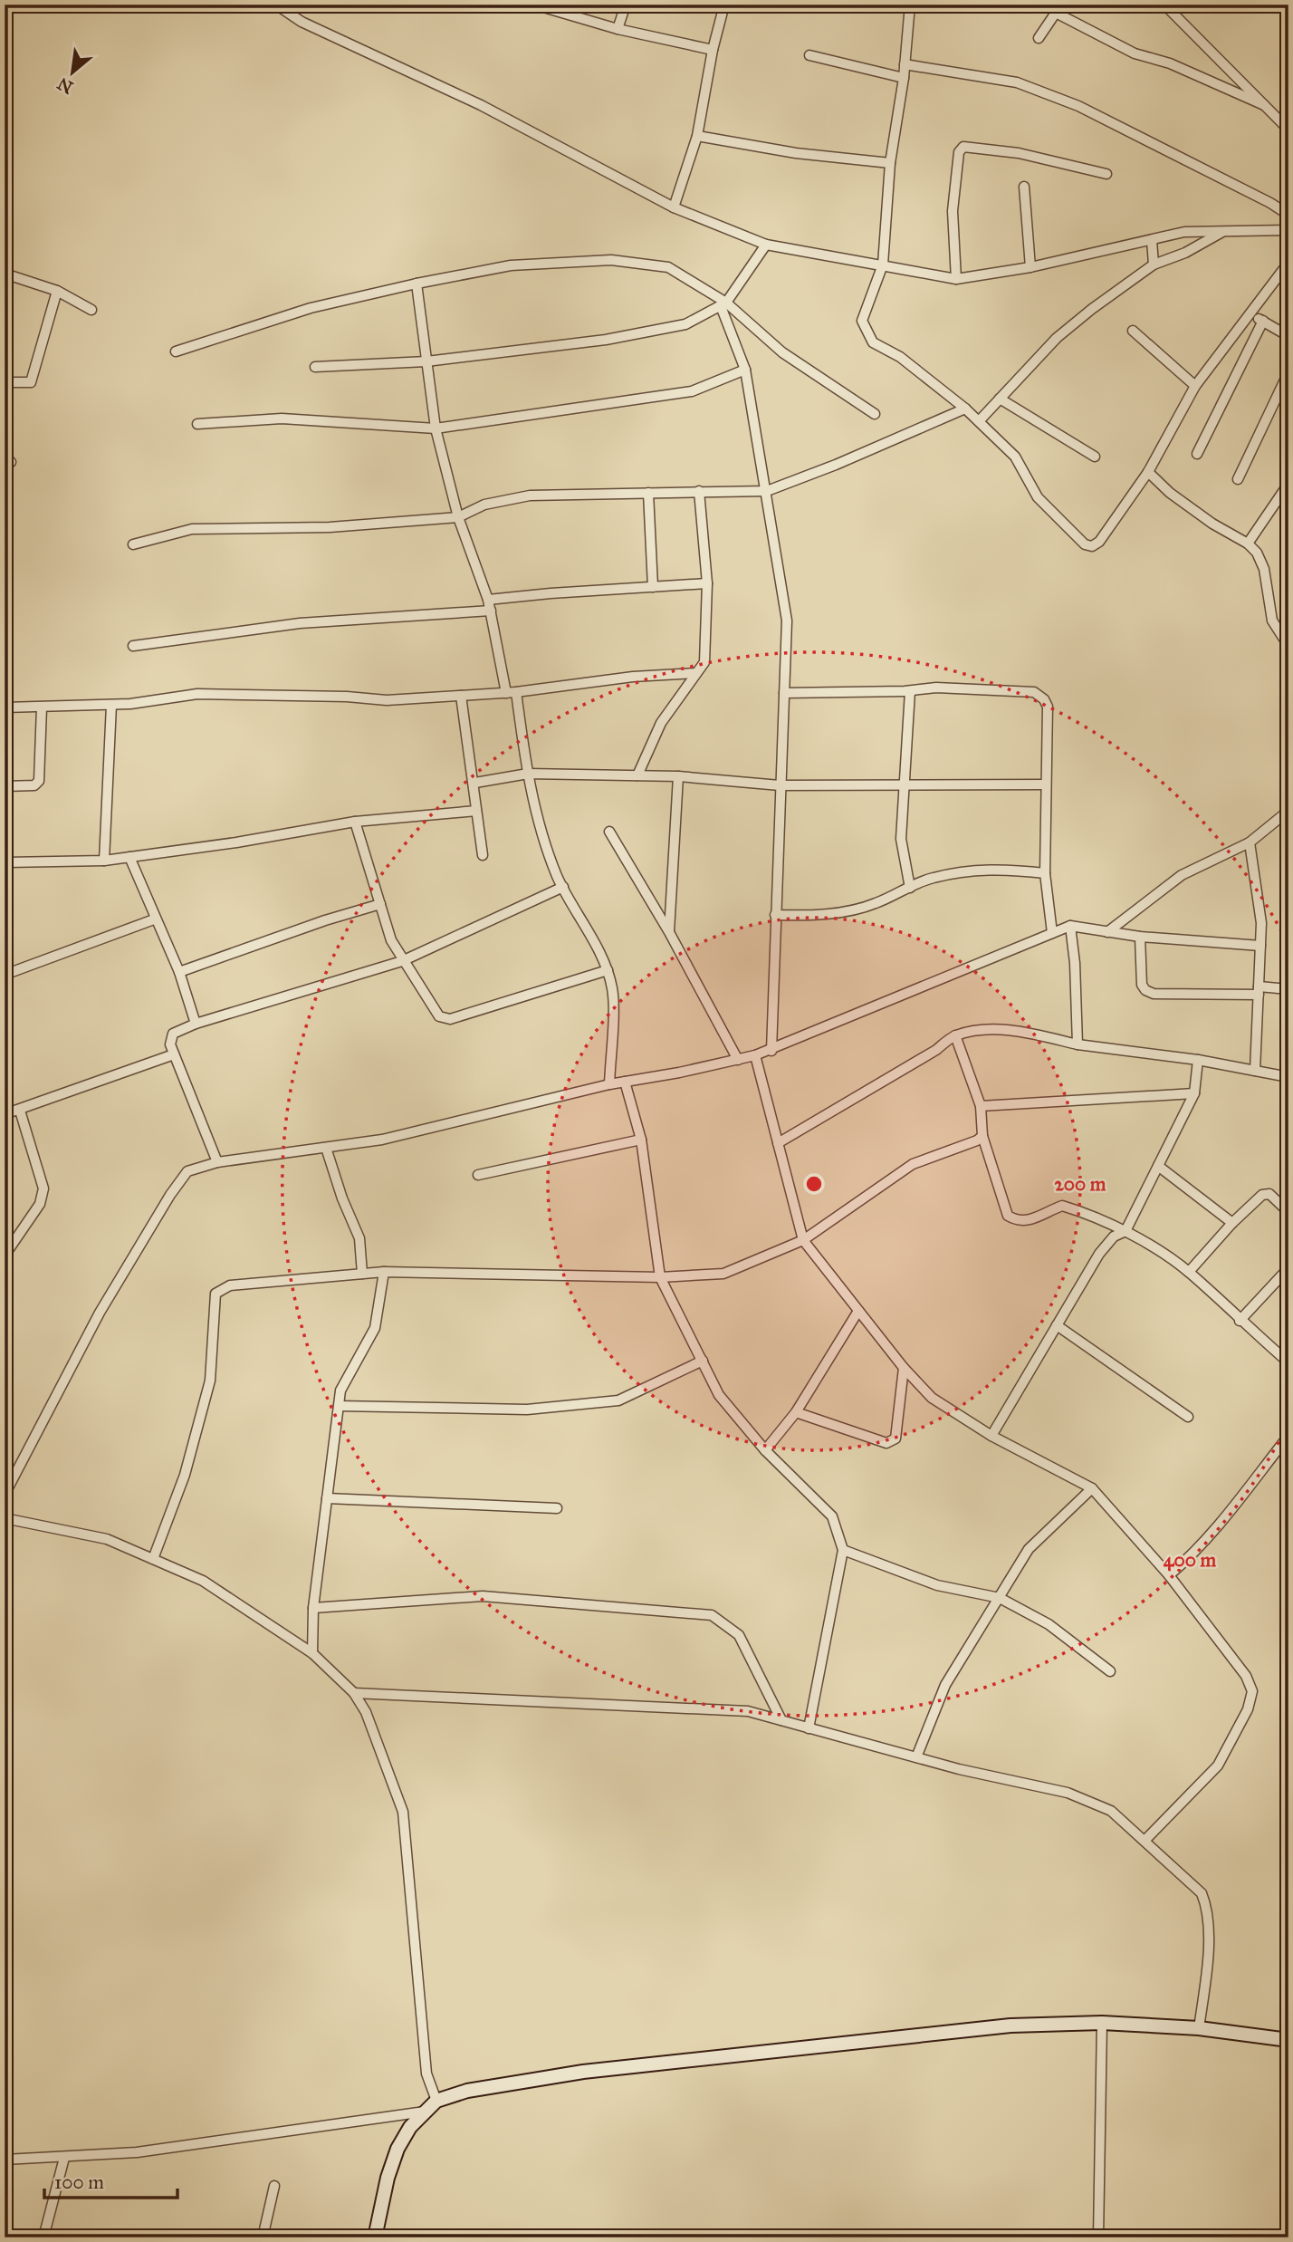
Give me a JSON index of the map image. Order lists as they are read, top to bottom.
{
  "scale_bar": "100 m",
  "north": "bottom left",
  "rings": ["200 m", "400 m"]
}
